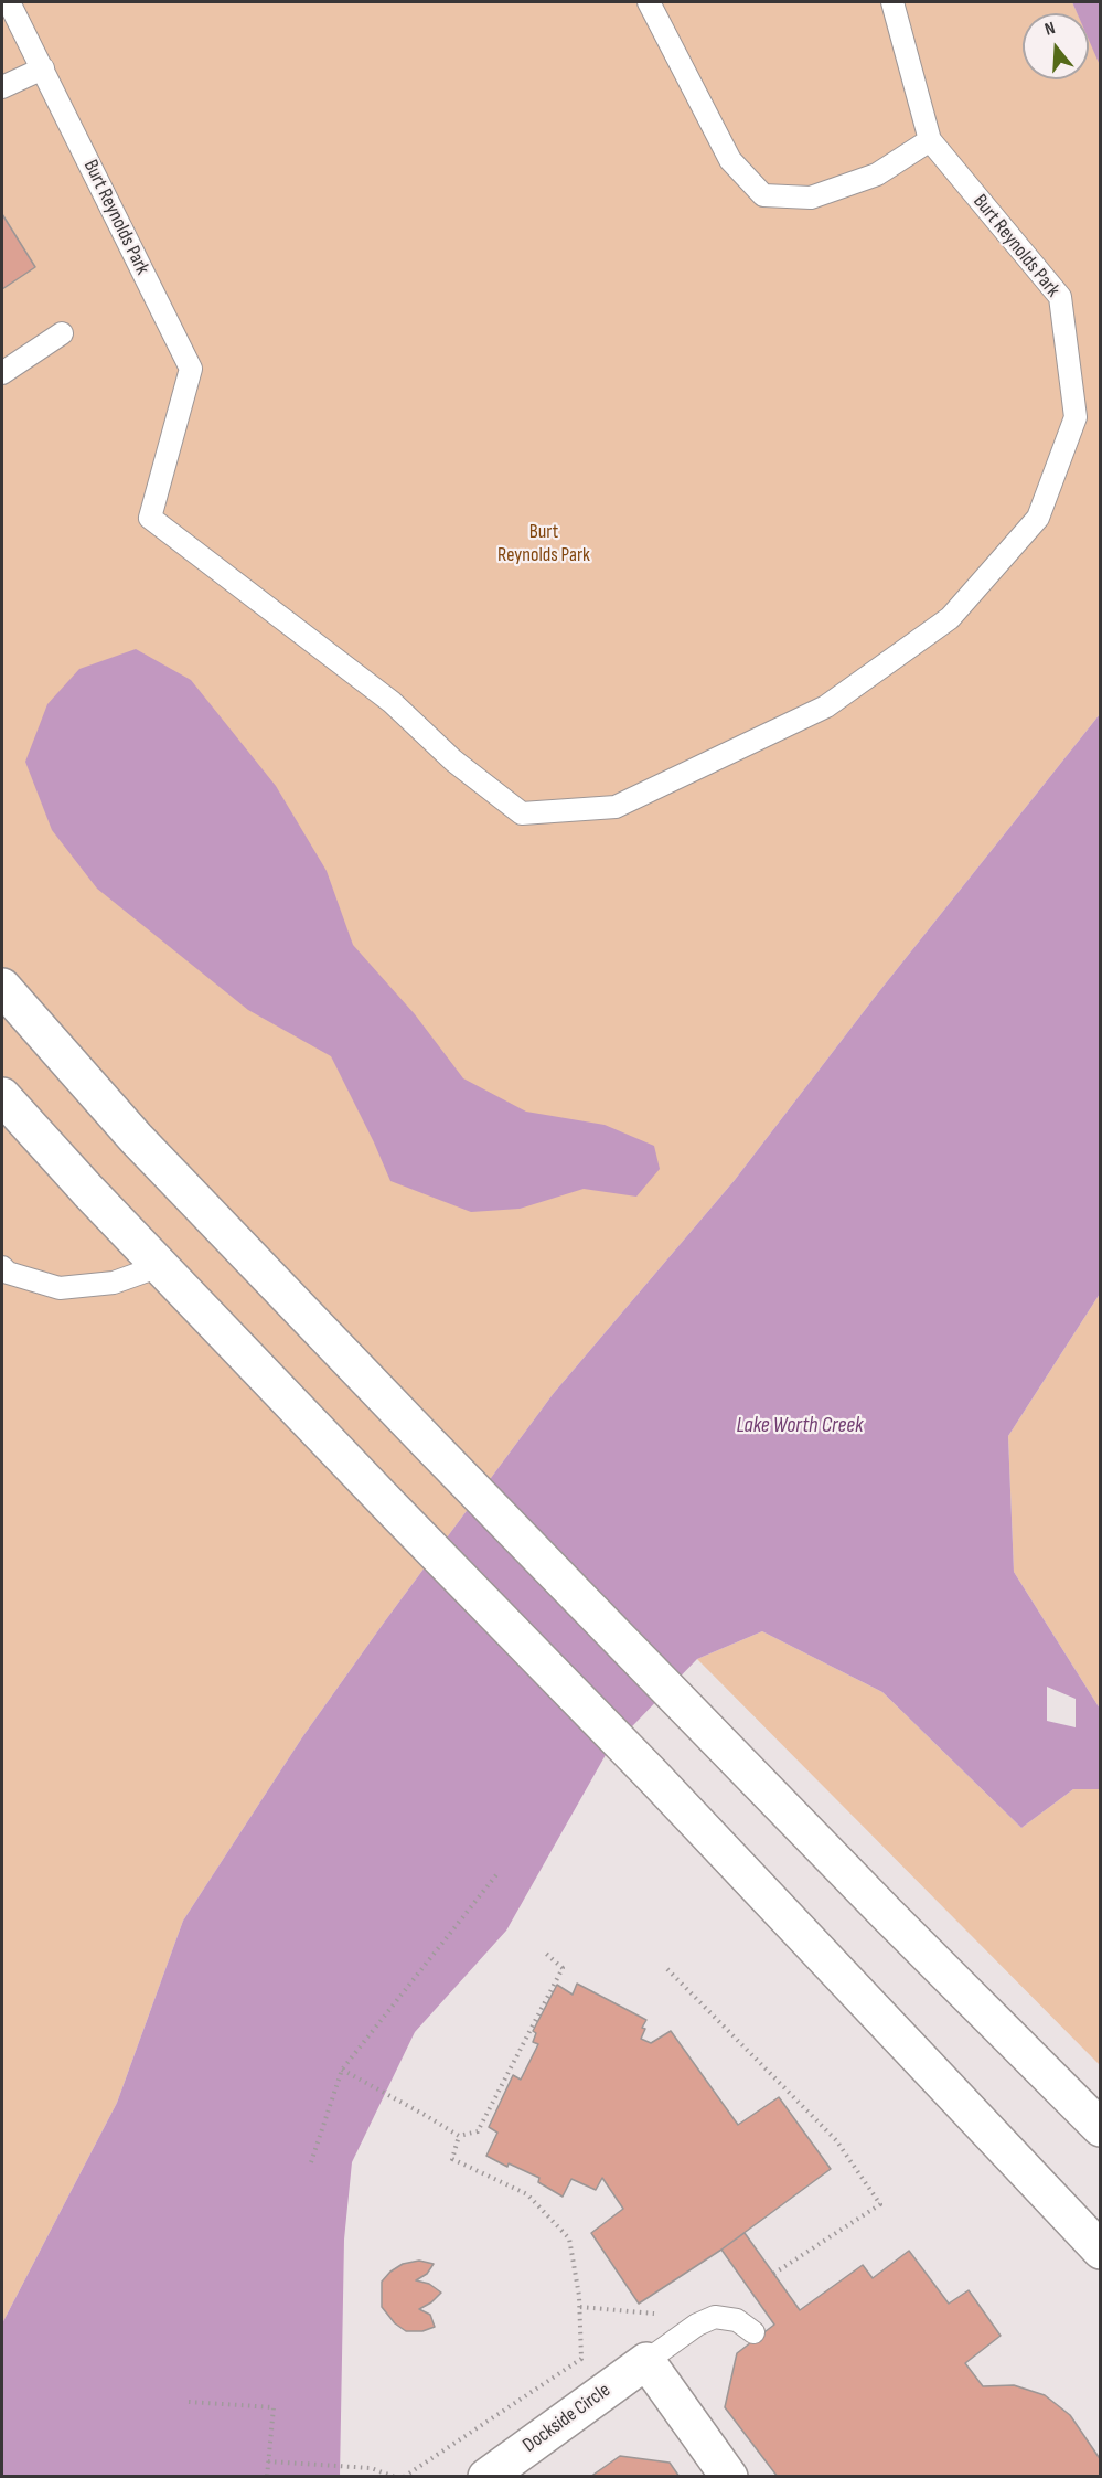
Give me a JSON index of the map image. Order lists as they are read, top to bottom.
{
  "streets": {
    "main road": ["Dockside Circle"],
    "lane": ["Burt Reynolds Park"]
  },
  "water": ["Lake Worth Creek"],
  "parks": ["Burt Reynolds Park"],
  "north": "top"
}
